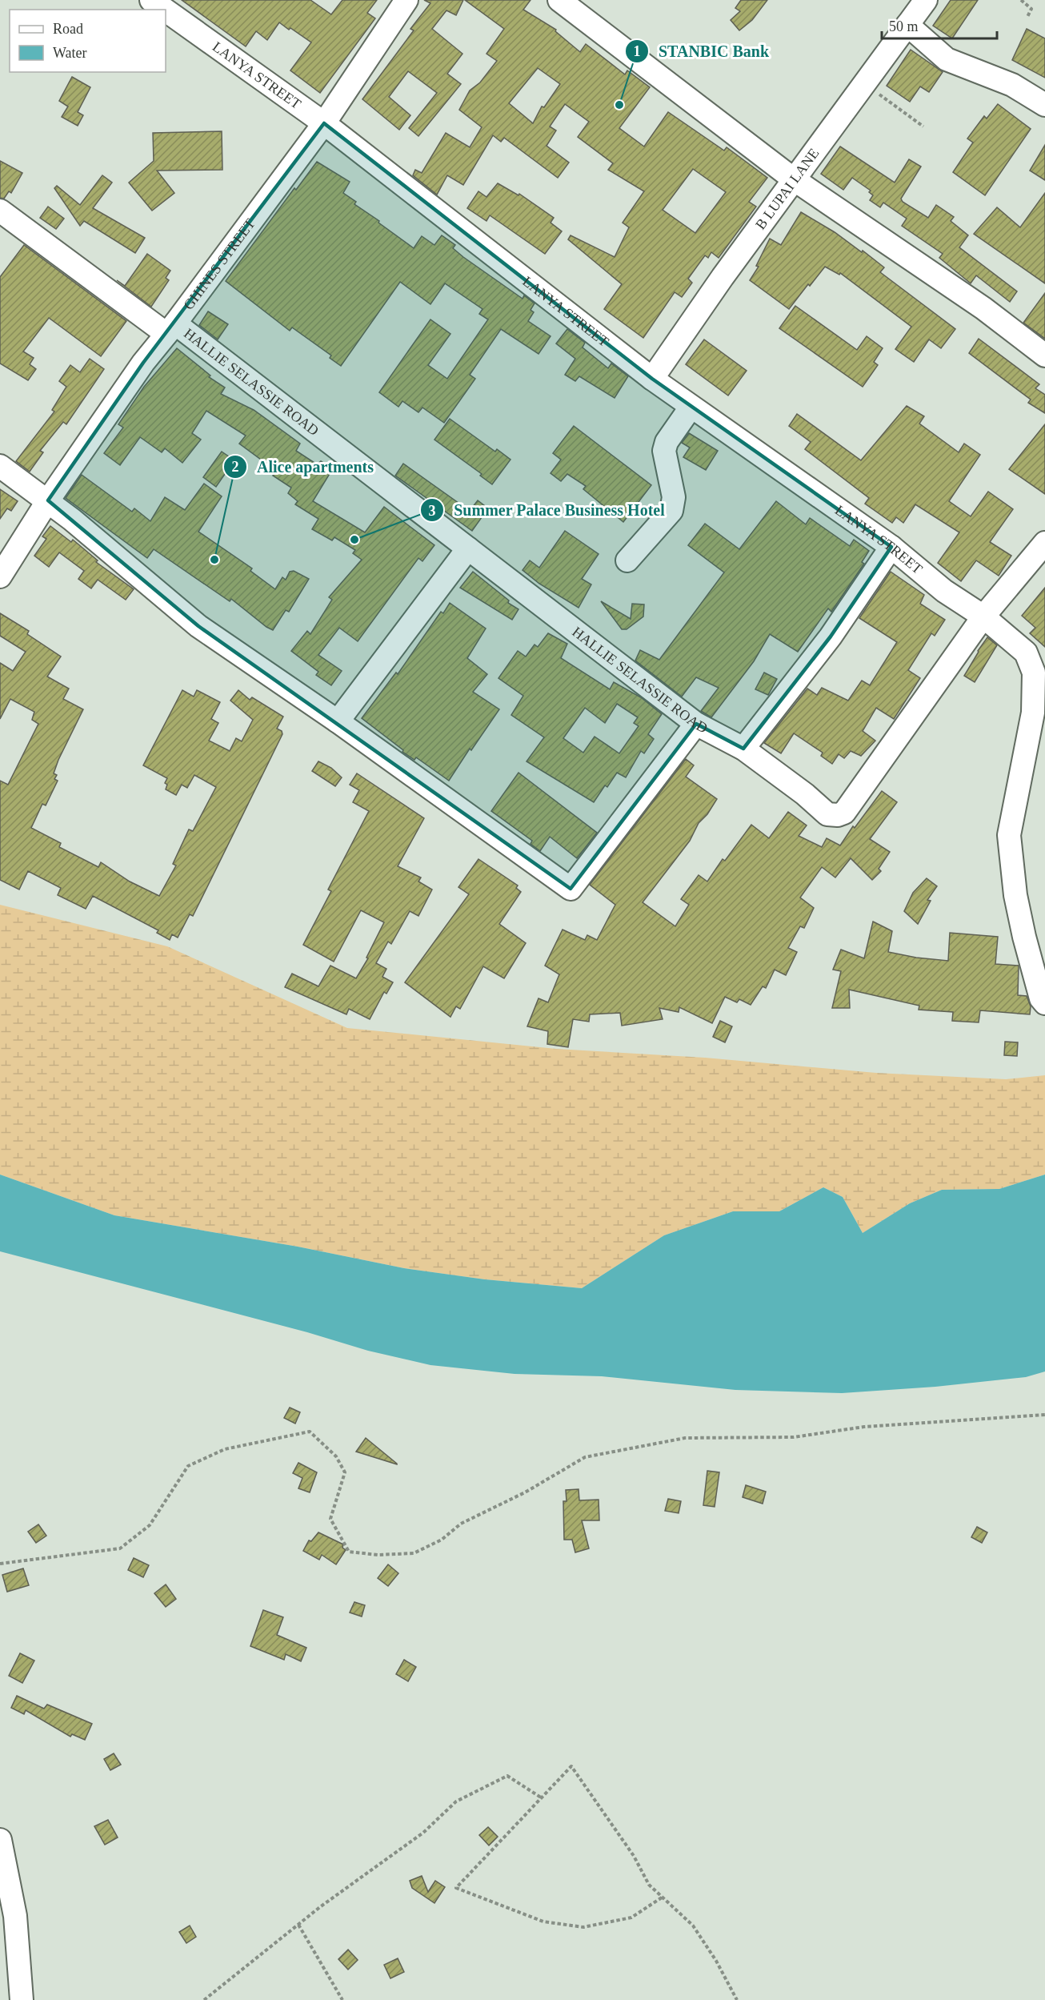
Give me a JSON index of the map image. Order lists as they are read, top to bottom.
{
  "streets": {
    "street": [
      "LANYA STREET",
      "B LUPAI LANE",
      "GHINES STREET",
      "HALLIE SELASSIE ROAD"
    ]
  },
  "crossings": [
    ["LANYA STREET", "B LUPAI LANE"],
    ["LANYA STREET", "GHINES STREET"],
    ["LANYA STREET", "HALLIE SELASSIE ROAD"],
    ["GHINES STREET", "HALLIE SELASSIE ROAD"]
  ],
  "places": ["STANBIC Bank", "Summer Palace Business Hotel", "Alice apartments"],
  "legend": ["Road", "Water"],
  "scale_bar": "50 m"
}
